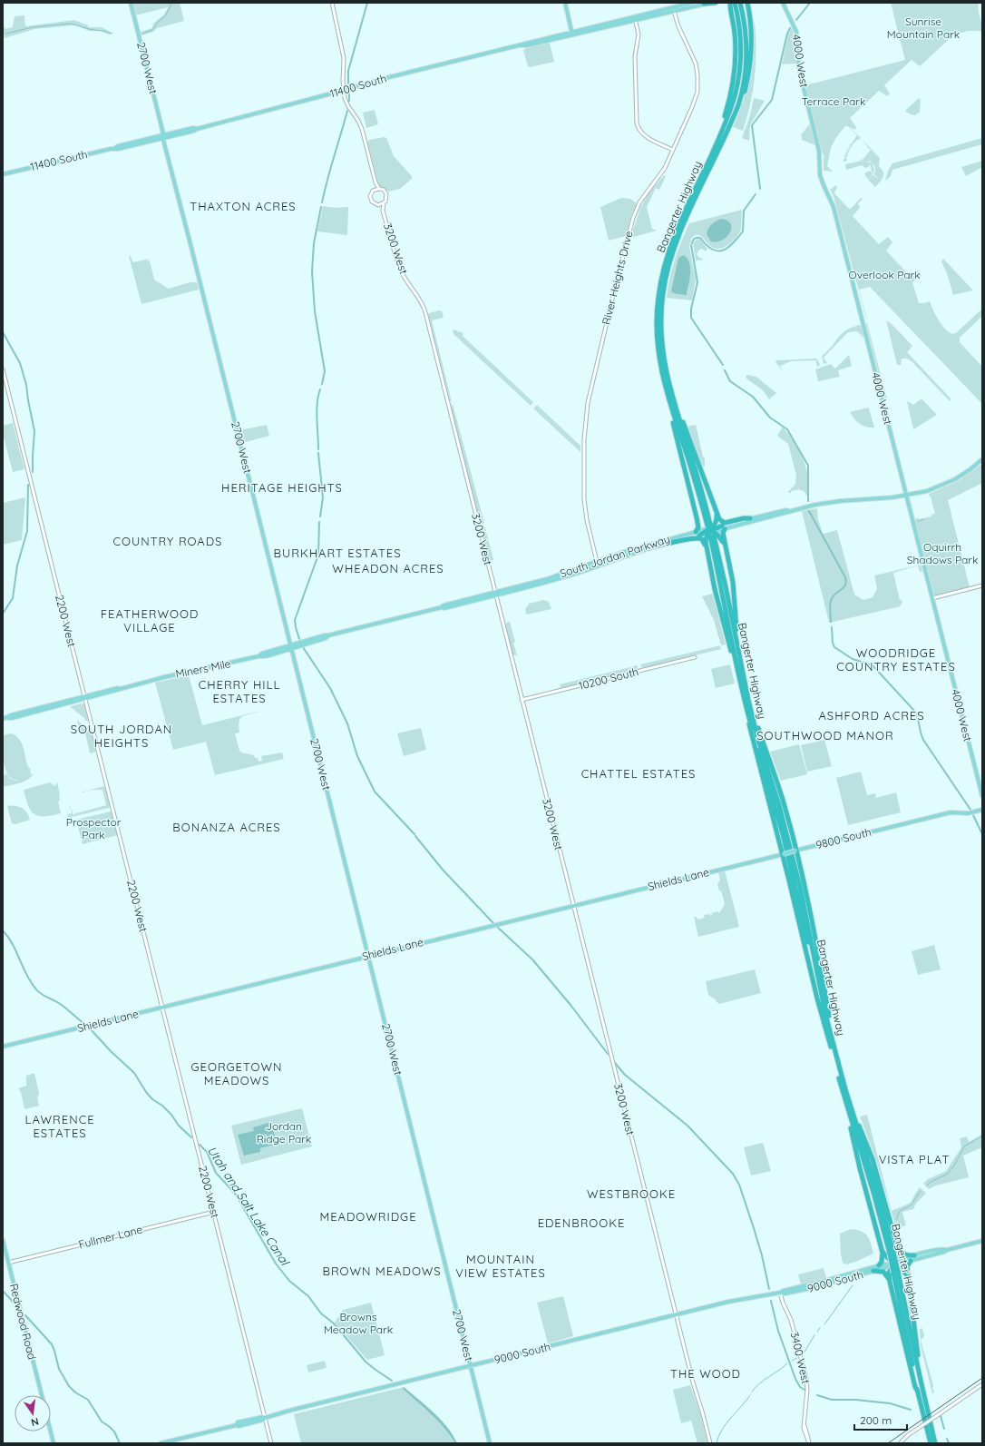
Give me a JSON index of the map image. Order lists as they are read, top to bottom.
{
  "streets": {
    "highway": ["Bangerter Highway"],
    "main road": [
      "4000 West",
      "2700 West",
      "11400 South",
      "South Jordan Parkway",
      "Miners Mile",
      "9800 South",
      "Shields Lane",
      "9000 South",
      "Redwood Road"
    ],
    "street": [
      "3200 West",
      "River Heights Drive",
      "2200 West",
      "10200 South",
      "Fullmer Lane",
      "3400 West"
    ]
  },
  "crossings": [
    ["2700 West", "11400 South"],
    ["2700 West", "South Jordan Parkway"],
    ["2700 West", "Miners Mile"],
    ["2700 West", "Shields Lane"],
    ["2700 West", "9000 South"],
    ["11400 South", "3200 West"],
    ["11400 South", "River Heights Drive"],
    ["3200 West", "South Jordan Parkway"],
    ["3200 West", "10200 South"],
    ["3200 West", "Shields Lane"],
    ["3200 West", "9000 South"],
    ["River Heights Drive", "South Jordan Parkway"],
    ["South Jordan Parkway", "Miners Mile"],
    ["2200 West", "Miners Mile"],
    ["2200 West", "Shields Lane"],
    ["2200 West", "Fullmer Lane"],
    ["2200 West", "9000 South"],
    ["9800 South", "Shields Lane"],
    ["Fullmer Lane", "Redwood Road"],
    ["9000 South", "3400 West"]
  ],
  "districts": [
    "THAXTON ACRES",
    "HERITAGE HEIGHTS",
    "COUNTRY ROADS",
    "BURKHART ESTATES",
    "WHEADON ACRES",
    "FEATHERWOOD VILLAGE",
    "WOODRIDGE COUNTRY ESTATES",
    "CHERRY HILL ESTATES",
    "ASHFORD ACRES",
    "SOUTH JORDAN HEIGHTS",
    "SOUTHWOOD MANOR",
    "CHATTEL ESTATES",
    "BONANZA ACRES",
    "GEORGETOWN MEADOWS",
    "LAWRENCE ESTATES",
    "VISTA PLAT",
    "WESTBROOKE",
    "MEADOWRIDGE",
    "EDENBROOKE",
    "MOUNTAIN VIEW ESTATES",
    "BROWN MEADOWS",
    "THE WOOD"
  ],
  "water": ["Utah and Salt Lake Canal"],
  "parks": [
    "Sunrise Mountain Park",
    "Terrace Park",
    "Overlook Park",
    "Oquirrh Shadows Park",
    "Prospector Park",
    "Jordan Ridge Park",
    "Browns Meadow Park"
  ],
  "scale_bar": "200 m",
  "north": "bottom"
}
